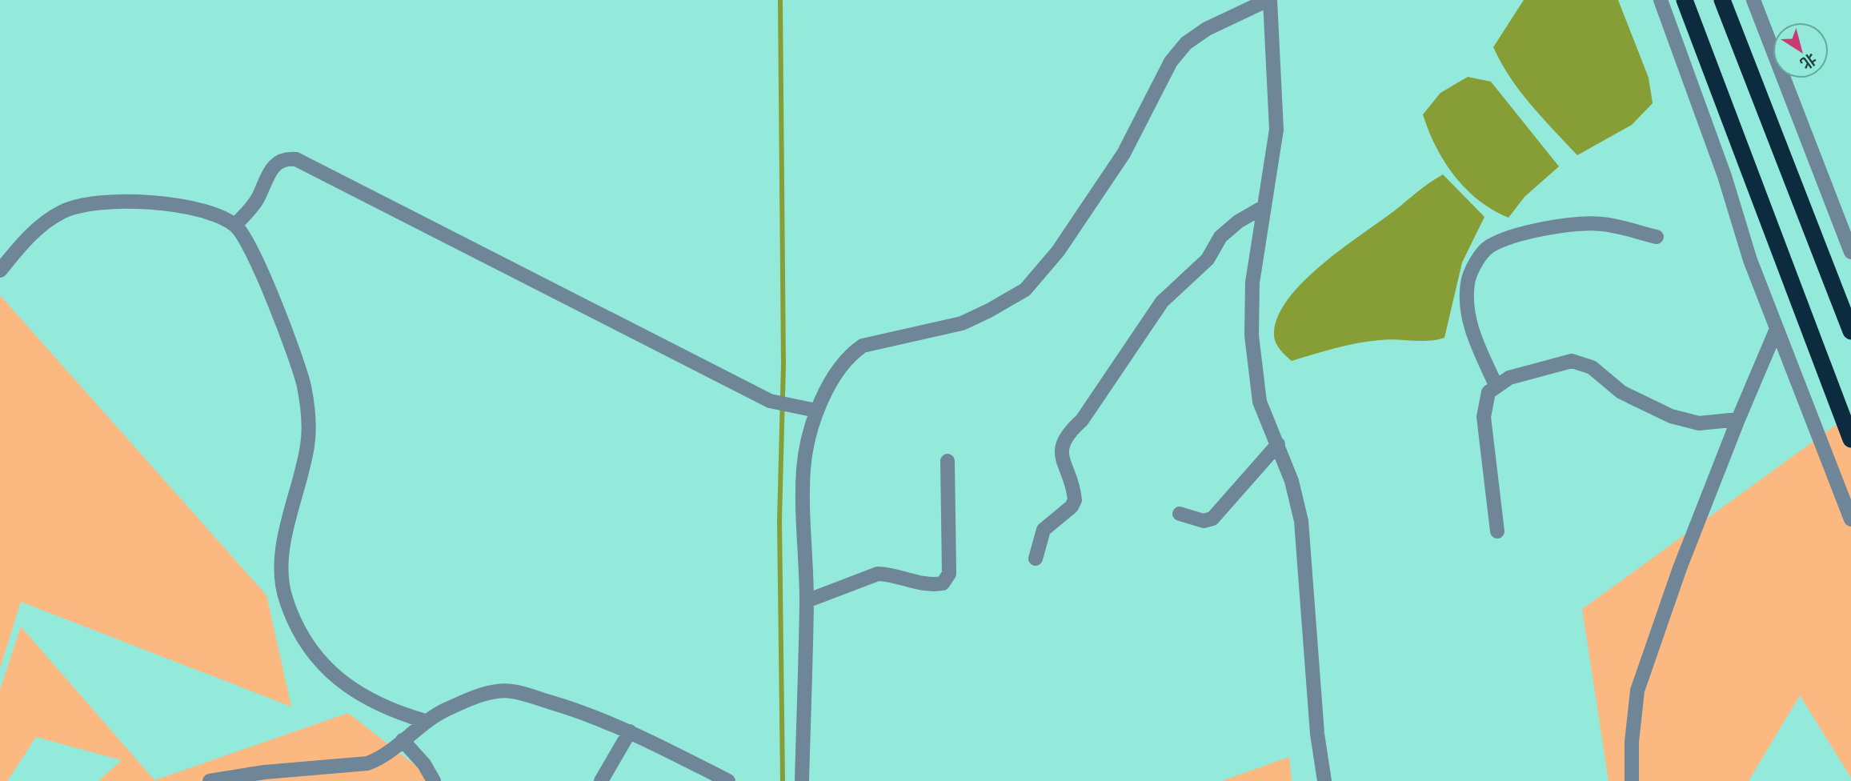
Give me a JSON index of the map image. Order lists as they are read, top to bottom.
{
  "north": "bottom right"
}
